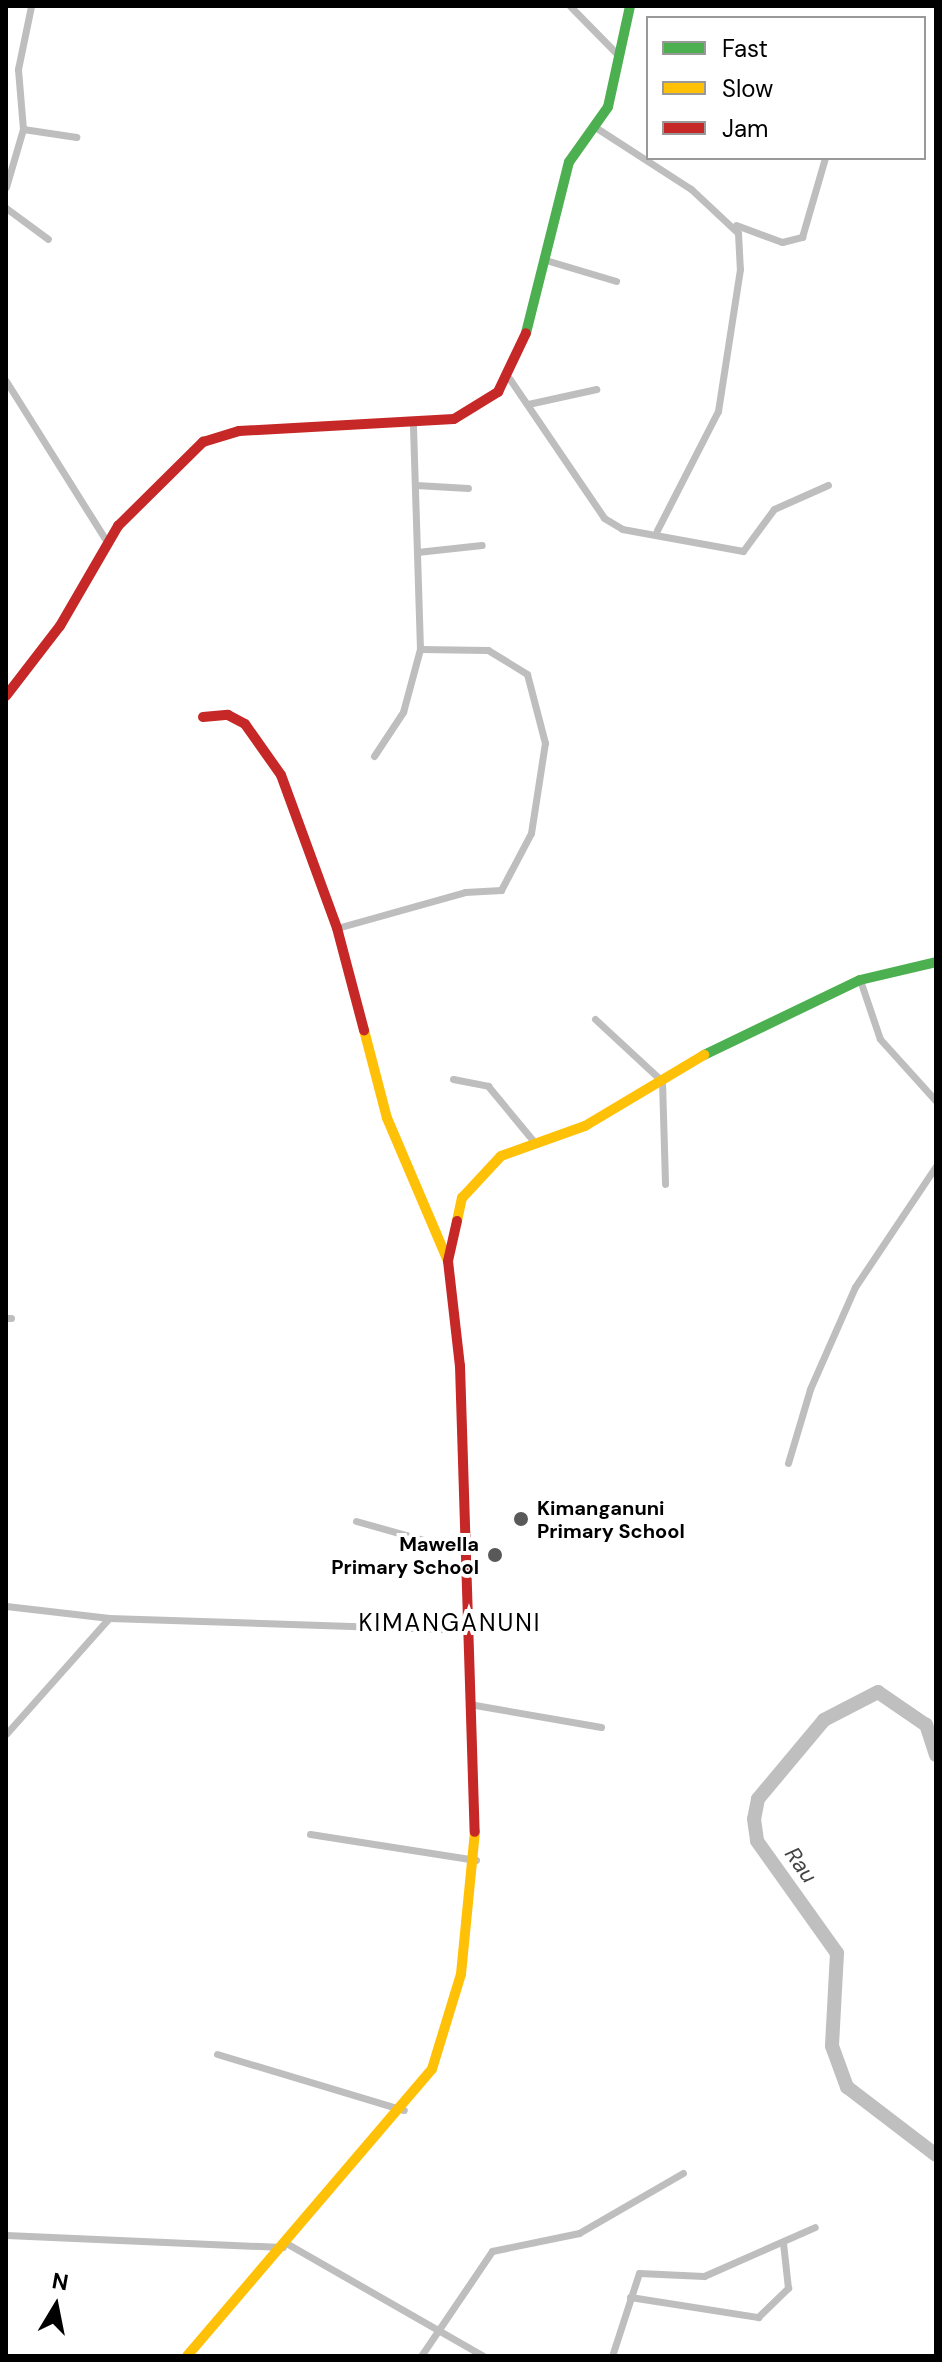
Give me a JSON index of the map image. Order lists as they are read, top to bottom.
{
  "districts": ["KIMANGANUNI"],
  "water": ["Rau"],
  "places": ["Kimanganuni Primary School", "Mawella Primary School"],
  "legend": ["Fast", "Slow", "Jam"],
  "north": "top"
}
